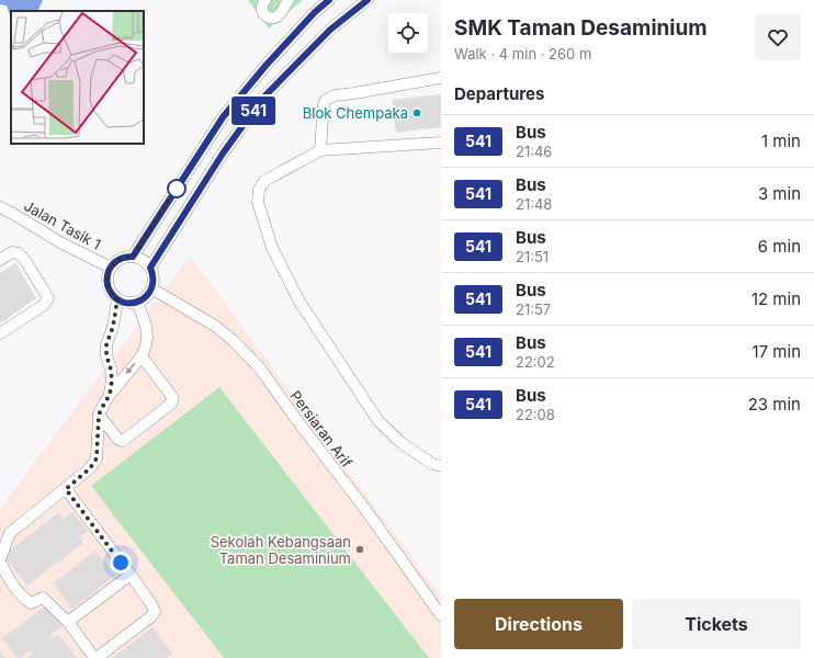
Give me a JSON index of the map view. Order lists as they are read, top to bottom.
{
  "streets": {
    "street": ["Jalan Tasik 1", "Persiaran Arif"]
  },
  "crossings": [
    ["Jalan Tasik 1", "Persiaran Arif"]
  ],
  "places": ["Blok Chempaka", "Sekolah Kebangsaan Taman Desaminium"],
  "lines": ["bus line 541"],
  "page": {
    "on_map": "541",
    "heading": [
      ["SMK Taman Desaminium", "Walk · 4 min · 260 m"],
      "Departures"
    ],
    "list": [
      {
        "mark": "541",
        "name": "Bus",
        "note": "21:46",
        "value": "1 min"
      },
      {
        "mark": "541",
        "name": "Bus",
        "note": "21:48",
        "value": "3 min"
      },
      {
        "mark": "541",
        "name": "Bus",
        "note": "21:51",
        "value": "6 min"
      },
      {
        "mark": "541",
        "name": "Bus",
        "note": "21:57",
        "value": "12 min"
      },
      {
        "mark": "541",
        "name": "Bus",
        "note": "22:02",
        "value": "17 min"
      },
      {
        "mark": "541",
        "name": "Bus",
        "note": "22:08",
        "value": "23 min"
      }
    ],
    "buttons": ["Directions", "Tickets"]
  }
}
